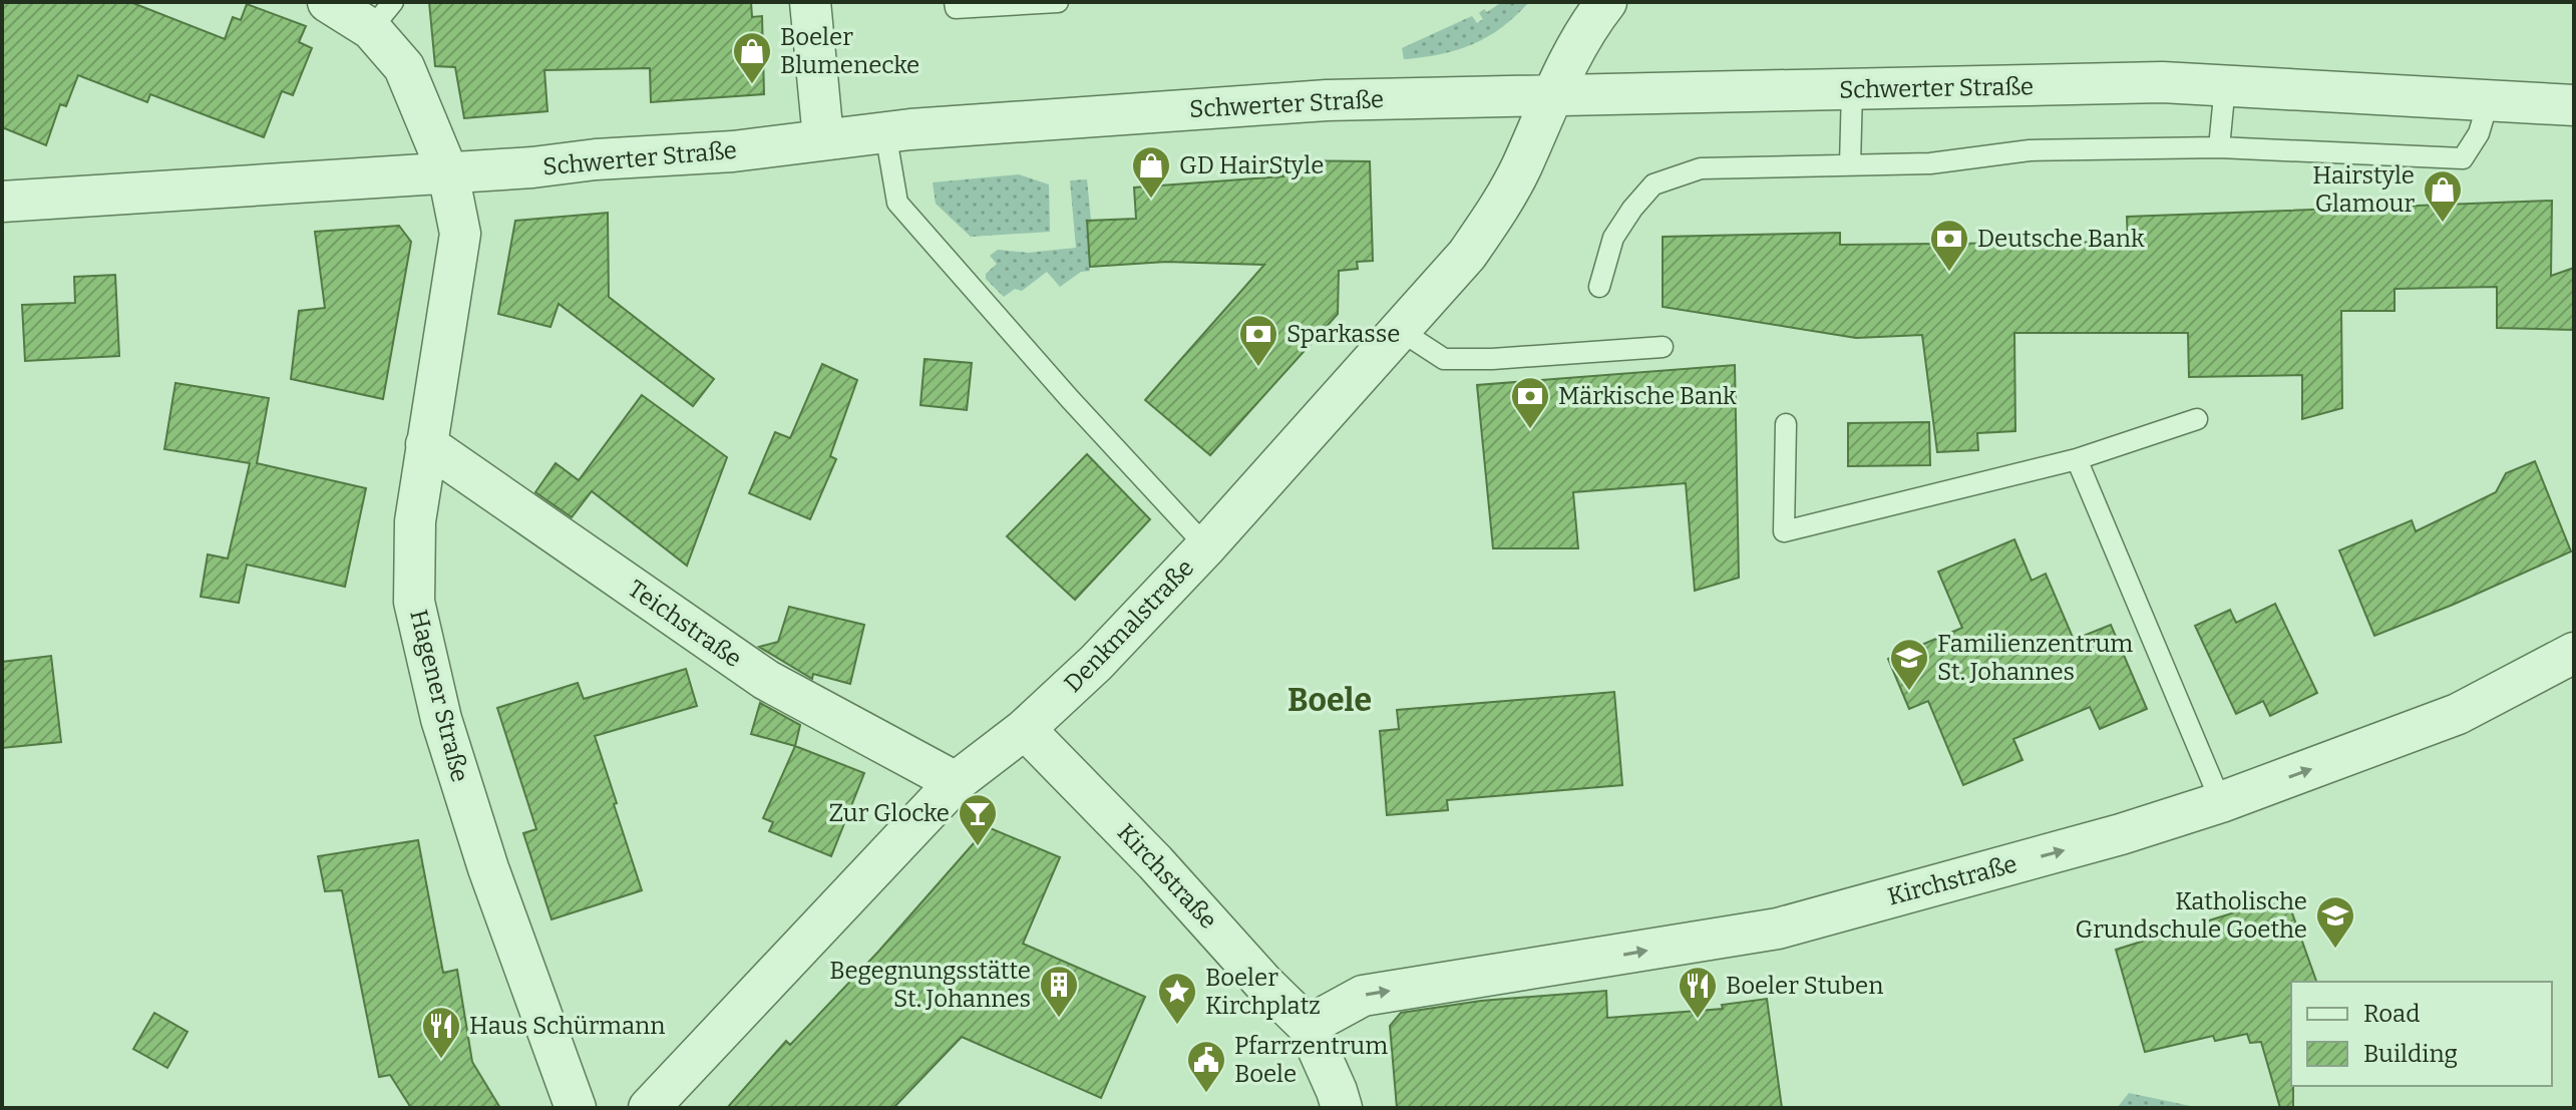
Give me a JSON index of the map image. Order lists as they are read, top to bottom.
{
  "streets": {
    "street": [
      "Schwerter Straße",
      "Teichstraße",
      "Denkmalstraße",
      "Hagener Straße",
      "Kirchstraße"
    ]
  },
  "crossings": [
    ["Schwerter Straße", "Denkmalstraße"],
    ["Schwerter Straße", "Hagener Straße"],
    ["Teichstraße", "Denkmalstraße"],
    ["Teichstraße", "Hagener Straße"],
    ["Denkmalstraße", "Kirchstraße"]
  ],
  "one_way": ["Kirchstraße"],
  "districts": ["Boele"],
  "places": {
    "shop": ["Boeler Blumenecke", "GD HairStyle", "Hairstyle Glamour"],
    "bank": ["Deutsche Bank", "Sparkasse", "Märkische Bank"],
    "school or university": ["Familienzentrum St. Johannes", "Katholische Grundschule Goethe"],
    "bar": ["Zur Glocke"],
    "building": ["Begegnungsstätte St. Johannes"],
    "restaurant": ["Boeler Stuben", "Haus Schürmann"],
    "place": ["Boeler Kirchplatz"],
    "public building": ["Pfarrzentrum Boele"]
  },
  "legend": ["Road", "Building"]
}
